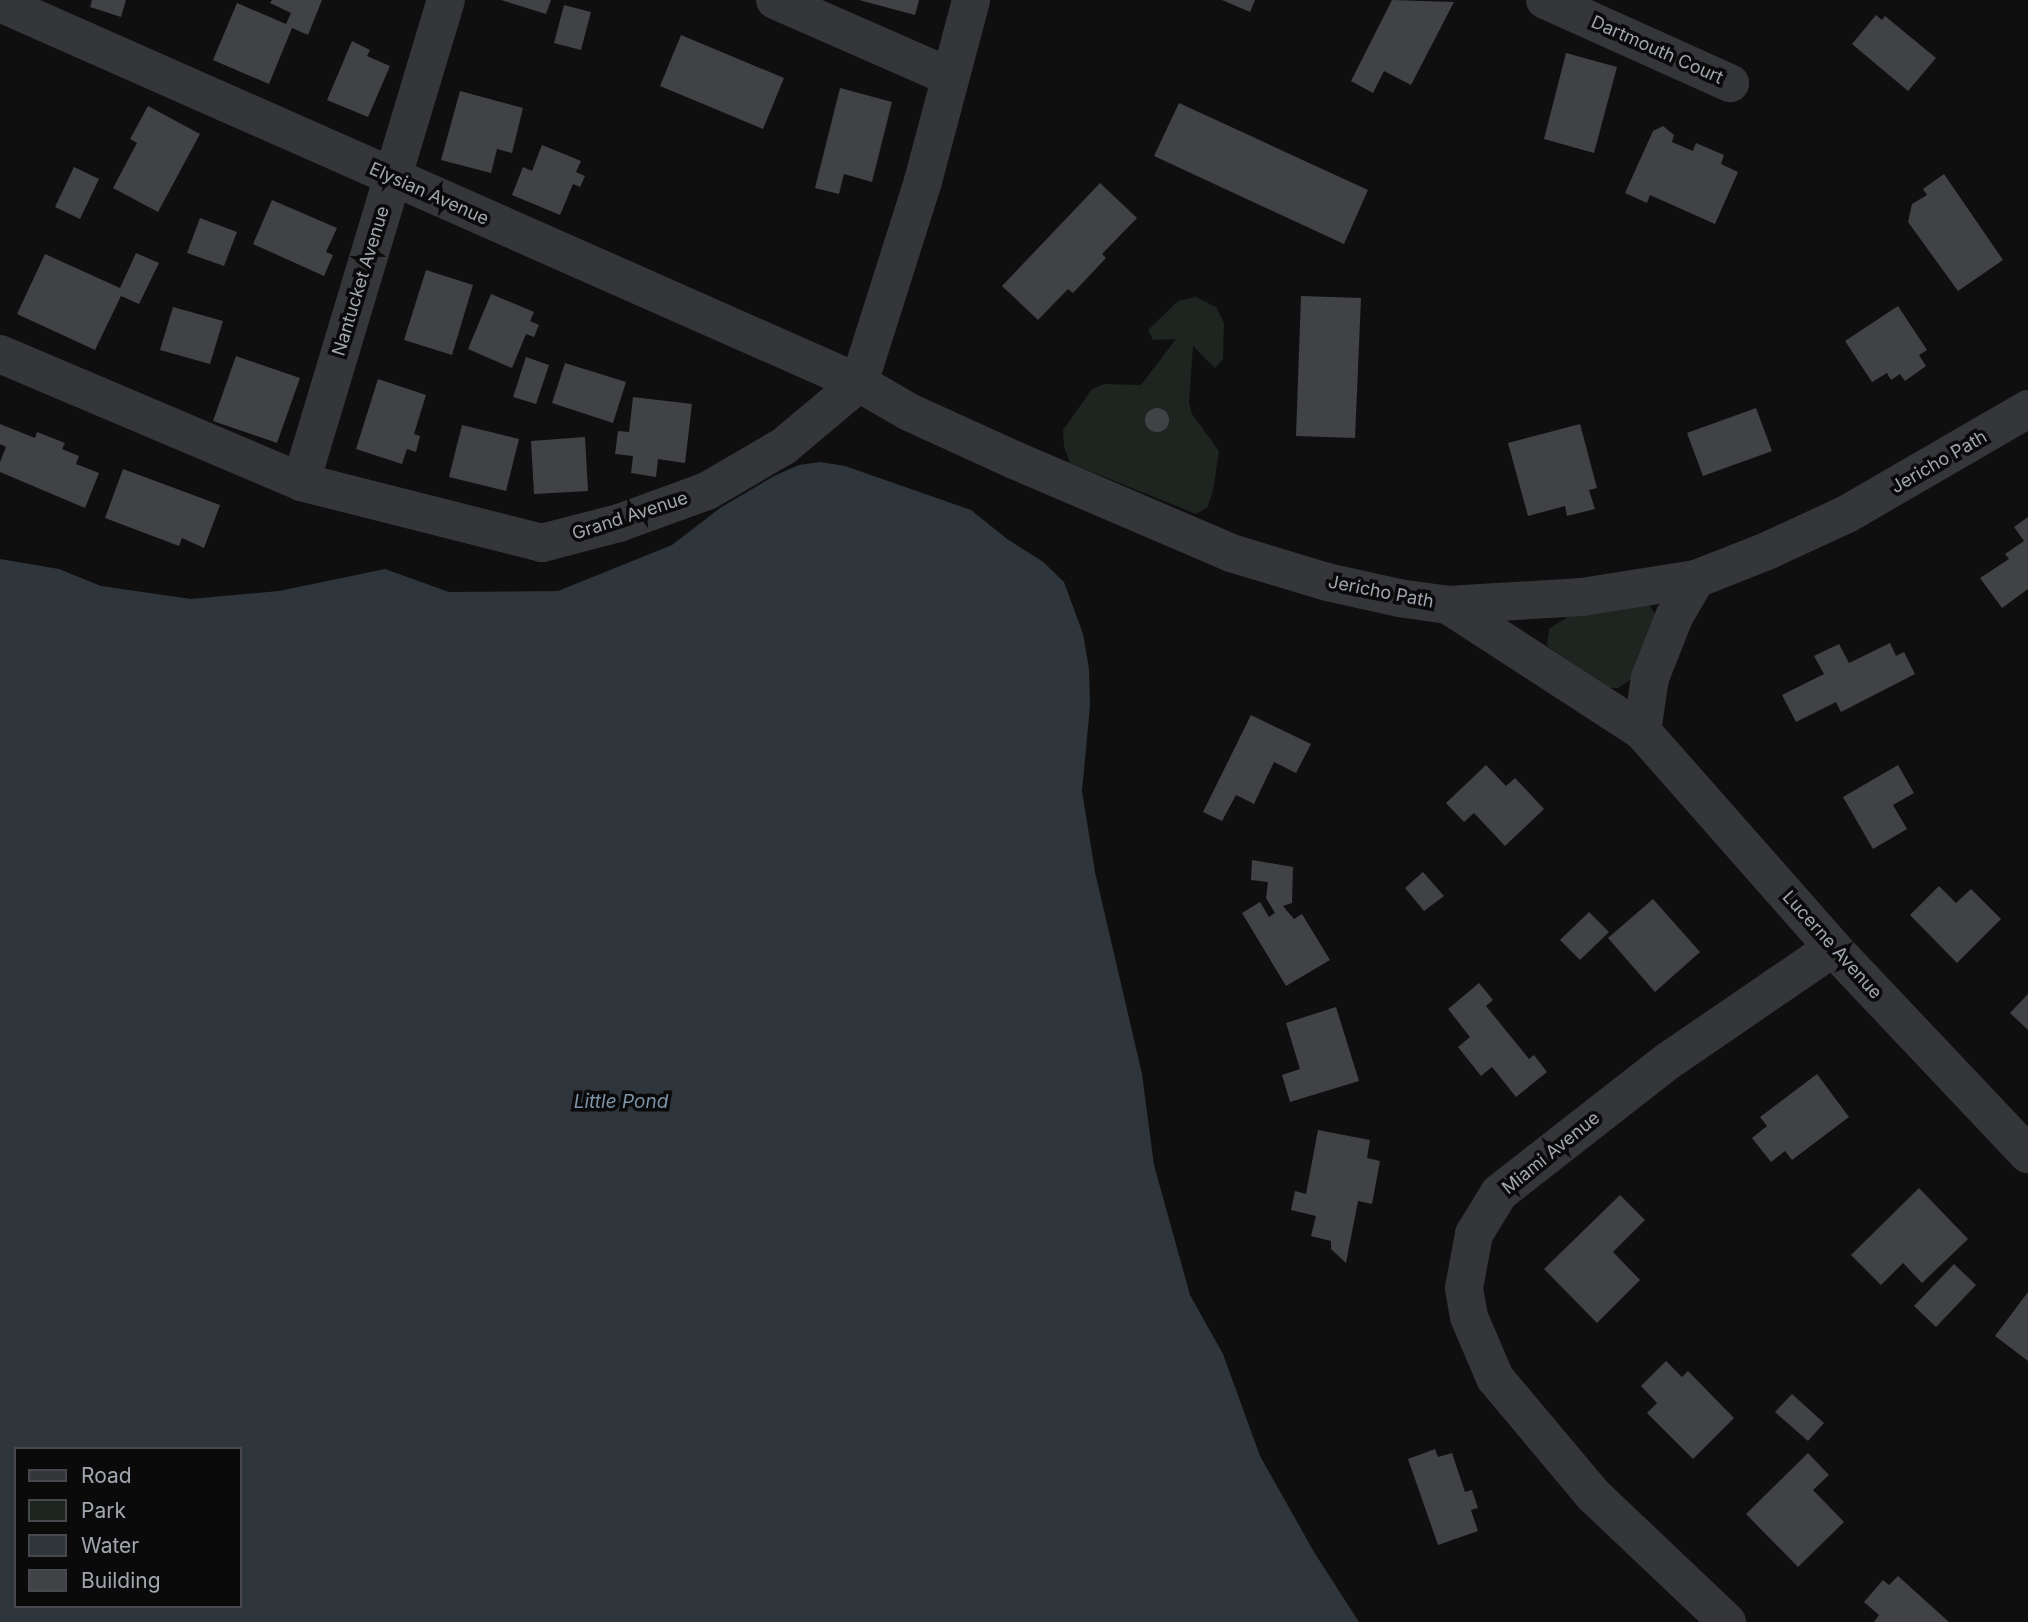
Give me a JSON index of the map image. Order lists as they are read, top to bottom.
{
  "streets": {
    "street": [
      "Dartmouth Court",
      "Elysian Avenue",
      "Nantucket Avenue",
      "Jericho Path",
      "Grand Avenue",
      "Lucerne Avenue",
      "Miami Avenue"
    ]
  },
  "crossings": [
    ["Elysian Avenue", "Nantucket Avenue"],
    ["Elysian Avenue", "Jericho Path"],
    ["Elysian Avenue", "Grand Avenue"],
    ["Nantucket Avenue", "Grand Avenue"],
    ["Jericho Path", "Grand Avenue"],
    ["Jericho Path", "Lucerne Avenue"],
    ["Lucerne Avenue", "Miami Avenue"]
  ],
  "water": ["Little Pond"],
  "legend": [
    "Road",
    "Park",
    "Water",
    "Building"
  ]
}
